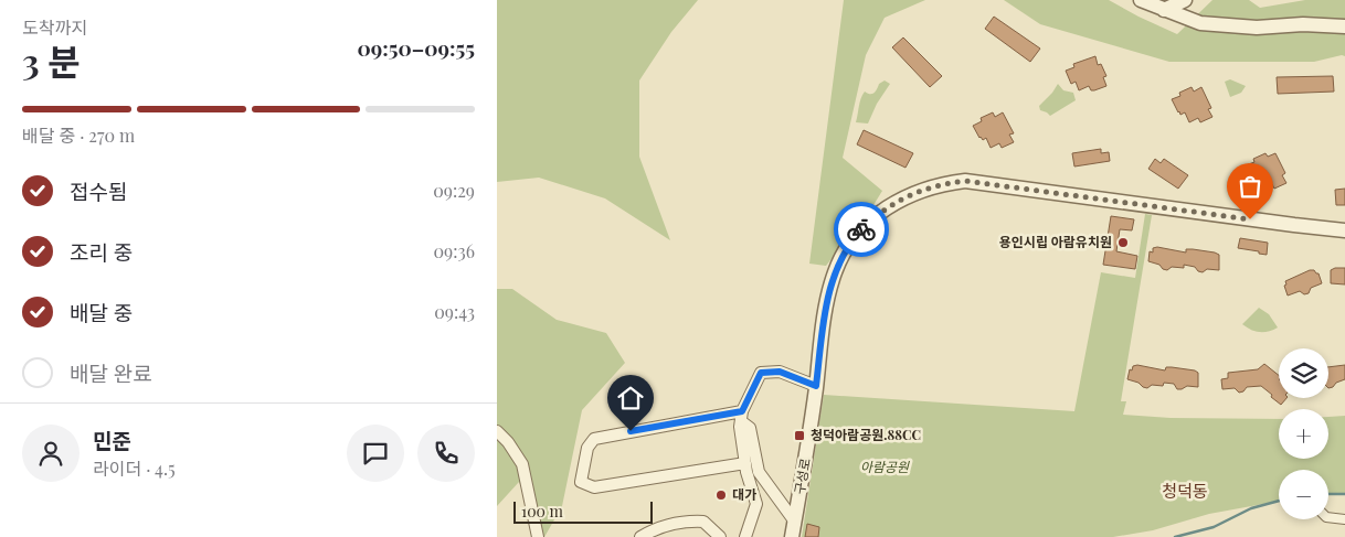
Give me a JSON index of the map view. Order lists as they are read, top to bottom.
{
  "streets": {
    "street": ["구성로"]
  },
  "districts": ["청덕동"],
  "parks": ["아람공원"],
  "places": {
    "other": ["용인시립 아람유치원", "대가"],
    "transit": ["청덕아람공원.88CC"]
  },
  "scale_bar": "100 m",
  "page": {
    "heading": ["3 분", "도착까지", "09:50–09:55"],
    "panel": ["민준", "라이더 · 4.5"],
    "bar": "배달 중 · 270 m",
    "list": [
      ["접수됨", "09:29"],
      ["조리 중", "09:36"],
      ["배달 중", "09:43"],
      "배달 완료"
    ],
    "map_buttons": ["+", "−"],
    "scale": "100 m"
  }
}
